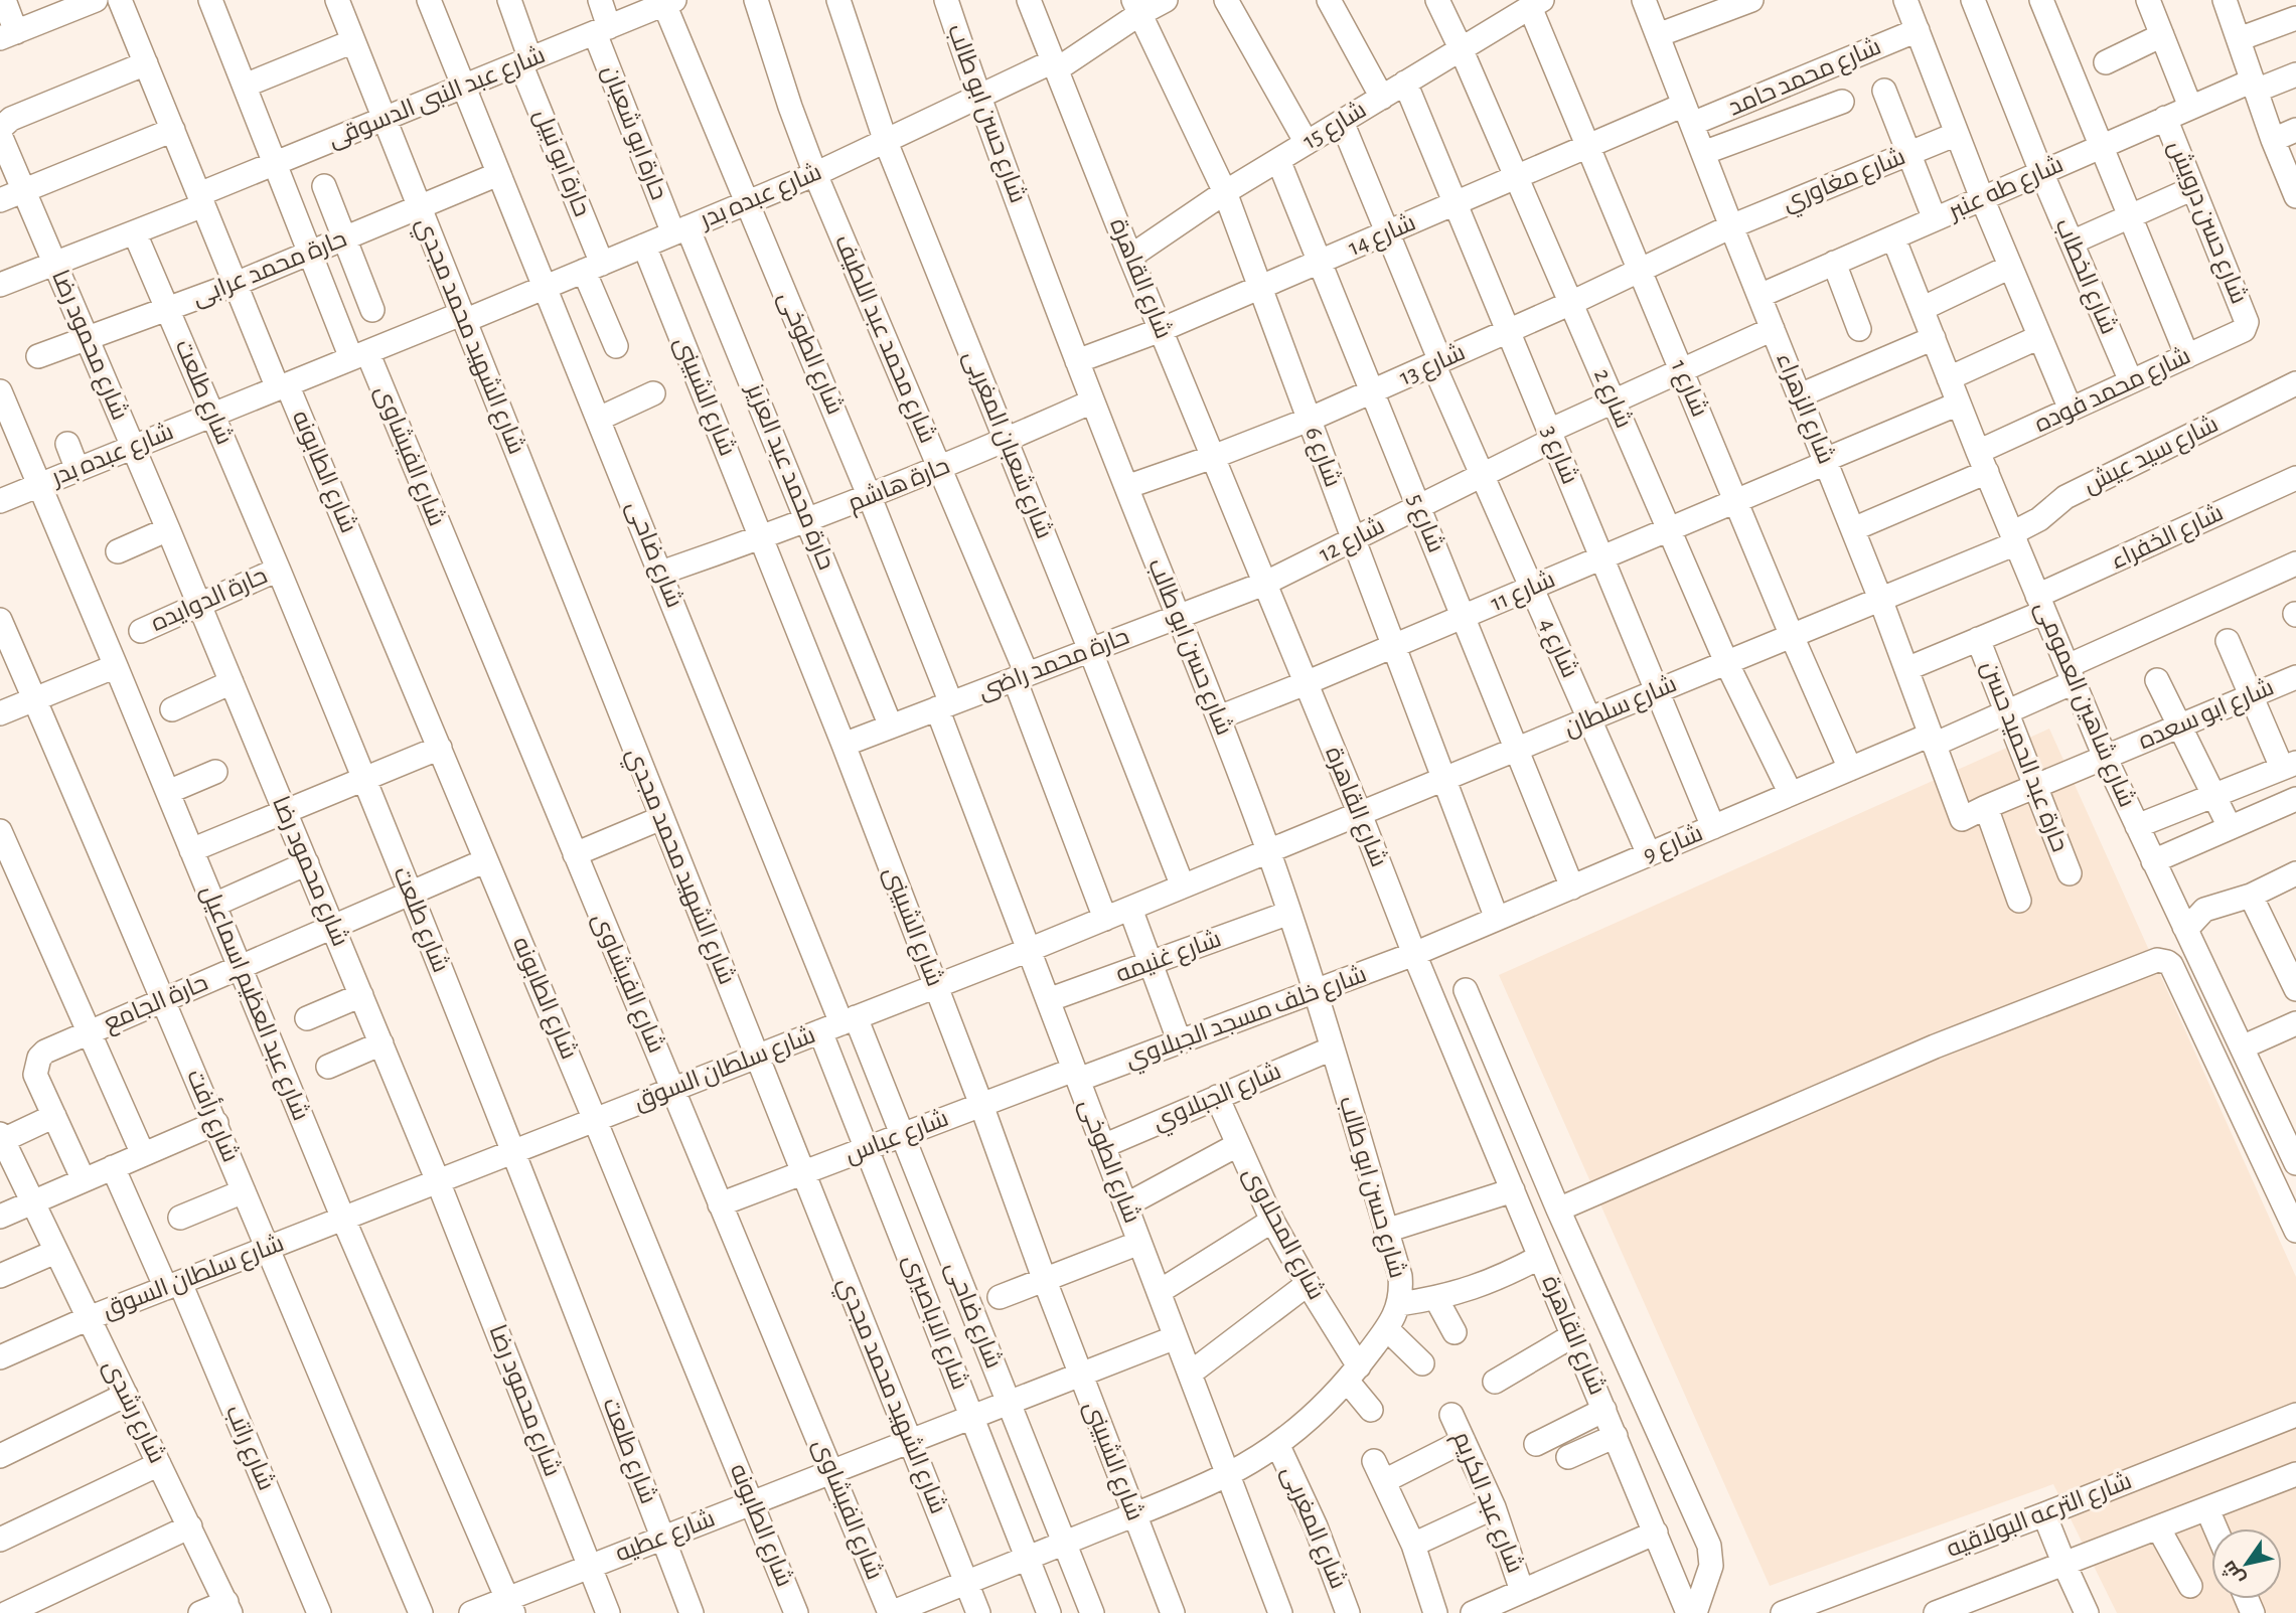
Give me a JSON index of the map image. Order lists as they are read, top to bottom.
{
  "streets": {
    "street": [
      "شارع محمد حامد",
      "شارع عبد النبى الدسوقى",
      "شارع حسن ابو طالب",
      "شارع 15",
      "حارة ابو شعبان",
      "حارة ابو نبيل",
      "شارع مغاوري",
      "شارع طه عنبر",
      "شارع عبده بدر",
      "شارع حسن درويش",
      "شارع 14",
      "حارة محمد عرابى",
      "شارع الخطاب",
      "شارع القاهرة",
      "شارع الشهيد محمد مجدي",
      "شارع محمد عبد اللطيف",
      "شارع محمود رضا",
      "شارع الطوخى",
      "شارع 13",
      "شارع 1",
      "شارع محمد فوده",
      "شارع طلعت",
      "شارع الشبينى",
      "شارع 2",
      "شارع الزهراء",
      "شارع شعبان المغربى",
      "شارع 3",
      "شارع سيد عيش",
      "شارع الفيشاوى",
      "شارع 6",
      "شارع الطابونه",
      "حارة محمد عبد العزيز",
      "حارة هاشم",
      "شارع 5",
      "شارع الخفراء",
      "شارع 12",
      "شارع ضاحى",
      "شارع 11",
      "حارة الدوايده",
      "شارع 4",
      "حارة محمد راضى",
      "شارع شاهين العمومى",
      "شارع سلطان",
      "شارع ابو سعده",
      "حارة عبد الحميد حسن",
      "شارع 9",
      "شارع غنيمه",
      "حارة الجامع",
      "شارع عبد العظيم اسماعيل",
      "شارع خلف مسجد الجبلاوي",
      "شارع سلطان السوق",
      "شارع الجبلاوي",
      "شارع رأفت",
      "شارع عباس",
      "شارع المحلاوى",
      "شارع الاباصيرى",
      "شارع رشدى",
      "شارع راتب",
      "شارع عبد الكريم",
      "شارع الترعه البولاقيه",
      "شارع المغربى",
      "شارع عطيه"
    ]
  },
  "crossings": [
    ["شارع محمد حامد", "شارع 14"],
    ["شارع محمد حامد", "شارع الزهراء"],
    ["شارع عبد النبى الدسوقى", "حارة ابو شعبان"],
    ["شارع عبد النبى الدسوقى", "حارة ابو نبيل"],
    ["شارع عبد النبى الدسوقى", "شارع الشهيد محمد مجدي"],
    ["شارع عبد النبى الدسوقى", "شارع محمود رضا"],
    ["شارع عبد النبى الدسوقى", "شارع الطوخى"],
    ["شارع عبد النبى الدسوقى", "شارع طلعت"],
    ["شارع عبد النبى الدسوقى", "شارع الفيشاوى"],
    ["شارع عبد النبى الدسوقى", "شارع الطابونه"],
    ["شارع عبد النبى الدسوقى", "شارع ضاحى"],
    ["شارع حسن ابو طالب", "شارع عبده بدر"],
    ["شارع حسن ابو طالب", "شارع 14"],
    ["شارع حسن ابو طالب", "شارع 13"],
    ["شارع حسن ابو طالب", "حارة هاشم"],
    ["شارع حسن ابو طالب", "شارع 11"],
    ["شارع حسن ابو طالب", "حارة محمد راضى"],
    ["شارع حسن ابو طالب", "شارع غنيمه"],
    ["شارع حسن ابو طالب", "شارع خلف مسجد الجبلاوي"],
    ["شارع حسن ابو طالب", "شارع سلطان السوق"],
    ["شارع حسن ابو طالب", "شارع الجبلاوي"],
    ["شارع 15", "شارع القاهرة"],
    ["شارع 15", "شارع 1"],
    ["شارع 15", "شارع 2"],
    ["شارع 15", "شارع 3"],
    ["شارع 15", "شارع 6"],
    ["شارع 15", "شارع 5"],
    ["شارع 15", "شارع 4"],
    ["حارة ابو شعبان", "شارع عبده بدر"],
    ["حارة ابو شعبان", "حارة محمد عبد العزيز"],
    ["حارة ابو نبيل", "شارع عبده بدر"],
    ["شارع مغاوري", "شارع 13"],
    ["شارع مغاوري", "شارع الزهراء"],
    ["شارع طه عنبر", "شارع حسن درويش"],
    ["شارع طه عنبر", "شارع الخطاب"],
    ["شارع طه عنبر", "شارع الزهراء"],
    ["شارع طه عنبر", "شارع شاهين العمومى"],
    ["شارع عبده بدر", "شارع القاهرة"],
    ["شارع عبده بدر", "شارع الشهيد محمد مجدي"],
    ["شارع عبده بدر", "شارع محمد عبد اللطيف"],
    ["شارع عبده بدر", "شارع محمود رضا"],
    ["شارع عبده بدر", "شارع الطوخى"],
    ["شارع عبده بدر", "شارع طلعت"],
    ["شارع عبده بدر", "شارع الشبينى"],
    ["شارع عبده بدر", "شارع شعبان المغربى"],
    ["شارع عبده بدر", "شارع الفيشاوى"],
    ["شارع عبده بدر", "شارع 6"],
    ["شارع عبده بدر", "شارع الطابونه"],
    ["شارع عبده بدر", "حارة محمد عبد العزيز"],
    ["شارع عبده بدر", "شارع ضاحى"],
    ["شارع عبده بدر", "شارع عبد العظيم اسماعيل"],
    ["شارع حسن درويش", "شارع محمد فوده"],
    ["شارع 14", "شارع القاهرة"],
    ["شارع 14", "شارع 1"],
    ["شارع 14", "شارع 2"],
    ["شارع 14", "شارع الزهراء"],
    ["شارع 14", "شارع 3"],
    ["شارع 14", "شارع 6"],
    ["شارع 14", "شارع 5"],
    ["شارع 14", "شارع 4"],
    ["حارة محمد عرابى", "شارع الشهيد محمد مجدي"],
    ["حارة محمد عرابى", "شارع محمود رضا"],
    ["حارة محمد عرابى", "شارع طلعت"],
    ["حارة محمد عرابى", "شارع الفيشاوى"],
    ["حارة محمد عرابى", "شارع الطابونه"],
    ["حارة محمد عرابى", "شارع ضاحى"],
    ["شارع الخطاب", "شارع محمد فوده"],
    ["شارع القاهرة", "شارع 13"],
    ["شارع القاهرة", "شارع 12"],
    ["شارع القاهرة", "شارع 11"],
    ["شارع القاهرة", "حارة محمد راضى"],
    ["شارع القاهرة", "شارع سلطان"],
    ["شارع القاهرة", "شارع 9"],
    ["شارع القاهرة", "شارع خلف مسجد الجبلاوي"],
    ["شارع القاهرة", "شارع سلطان السوق"],
    ["شارع الشهيد محمد مجدي", "شارع سلطان السوق"],
    ["شارع الشهيد محمد مجدي", "شارع عباس"],
    ["شارع الشهيد محمد مجدي", "شارع عطيه"],
    ["شارع محمد عبد اللطيف", "حارة هاشم"],
    ["شارع محمد عبد اللطيف", "حارة محمد راضى"],
    ["شارع محمد عبد اللطيف", "شارع سلطان السوق"],
    ["شارع محمود رضا", "حارة الدوايده"],
    ["شارع محمود رضا", "حارة الجامع"],
    ["شارع محمود رضا", "شارع سلطان السوق"],
    ["شارع محمود رضا", "شارع عطيه"],
    ["شارع الطوخى", "حارة هاشم"],
    ["شارع الطوخى", "حارة محمد راضى"],
    ["شارع الطوخى", "شارع غنيمه"],
    ["شارع الطوخى", "شارع خلف مسجد الجبلاوي"],
    ["شارع الطوخى", "شارع سلطان السوق"],
    ["شارع الطوخى", "شارع الجبلاوي"],
    ["شارع الطوخى", "شارع عباس"],
    ["شارع الطوخى", "شارع عطيه"],
    ["شارع 13", "شارع 1"],
    ["شارع 13", "شارع 2"],
    ["شارع 13", "شارع الزهراء"],
    ["شارع 13", "شارع 3"],
    ["شارع 13", "شارع 6"],
    ["شارع 13", "شارع 5"],
    ["شارع 13", "شارع 4"],
    ["شارع 1", "شارع 12"],
    ["شارع 1", "شارع 11"],
    ["شارع 1", "شارع سلطان"],
    ["شارع 1", "شارع 9"],
    ["شارع محمد فوده", "شارع الزهراء"],
    ["شارع محمد فوده", "شارع شاهين العمومى"],
    ["شارع طلعت", "حارة الدوايده"],
    ["شارع طلعت", "حارة الجامع"],
    ["شارع طلعت", "شارع سلطان السوق"],
    ["شارع طلعت", "شارع عطيه"],
    ["شارع الشبينى", "حارة هاشم"],
    ["شارع الشبينى", "حارة محمد راضى"],
    ["شارع الشبينى", "شارع سلطان السوق"],
    ["شارع الشبينى", "شارع عباس"],
    ["شارع الشبينى", "شارع عطيه"],
    ["شارع 2", "شارع 12"],
    ["شارع 2", "شارع 11"],
    ["شارع 2", "شارع سلطان"],
    ["شارع 2", "شارع 9"],
    ["شارع الزهراء", "شارع سيد عيش"],
    ["شارع الزهراء", "شارع الخفراء"],
    ["شارع الزهراء", "شارع 12"],
    ["شارع الزهراء", "شارع 11"],
    ["شارع الزهراء", "شارع سلطان"],
    ["شارع الزهراء", "شارع ابو سعده"],
    ["شارع الزهراء", "شارع 9"],
    ["شارع شعبان المغربى", "حارة هاشم"],
    ["شارع شعبان المغربى", "حارة محمد راضى"],
    ["شارع شعبان المغربى", "شارع سلطان السوق"],
    ["شارع 3", "شارع 12"],
    ["شارع 3", "شارع 11"],
    ["شارع 3", "شارع سلطان"],
    ["شارع 3", "شارع 9"],
    ["شارع سيد عيش", "شارع شاهين العمومى"],
    ["شارع سيد عيش", "شارع سلطان"],
    ["شارع الفيشاوى", "شارع سلطان السوق"],
    ["شارع الفيشاوى", "شارع عباس"],
    ["شارع الفيشاوى", "شارع عطيه"],
    ["شارع 6", "شارع 12"],
    ["شارع 6", "شارع 11"],
    ["شارع 6", "شارع سلطان"],
    ["شارع 6", "شارع 9"],
    ["شارع الطابونه", "حارة الجامع"],
    ["شارع الطابونه", "شارع سلطان السوق"],
    ["شارع الطابونه", "شارع عطيه"],
    ["حارة محمد عبد العزيز", "حارة هاشم"],
    ["حارة محمد عبد العزيز", "حارة محمد راضى"],
    ["حارة هاشم", "شارع ضاحى"],
    ["شارع 5", "شارع 12"],
    ["شارع 5", "شارع 11"],
    ["شارع 5", "شارع سلطان"],
    ["شارع 5", "شارع 9"],
    ["شارع الخفراء", "شارع شاهين العمومى"],
    ["شارع الخفراء", "حارة عبد الحميد حسن"],
    ["شارع 12", "شارع 4"],
    ["شارع 12", "حارة محمد راضى"],
    ["شارع ضاحى", "شارع سلطان السوق"],
    ["شارع ضاحى", "شارع عباس"],
    ["شارع ضاحى", "شارع الاباصيرى"],
    ["شارع ضاحى", "شارع عطيه"],
    ["شارع 11", "شارع 4"],
    ["شارع 11", "شارع شاهين العمومى"],
    ["شارع 4", "شارع سلطان"],
    ["شارع 4", "شارع 9"],
    ["شارع شاهين العمومى", "شارع ابو سعده"],
    ["شارع شاهين العمومى", "شارع 9"],
    ["شارع سلطان", "شارع سلطان السوق"],
    ["شارع ابو سعده", "حارة عبد الحميد حسن"],
    ["حارة عبد الحميد حسن", "شارع 9"],
    ["شارع 9", "شارع خلف مسجد الجبلاوي"],
    ["حارة الجامع", "شارع عبد العظيم اسماعيل"],
    ["حارة الجامع", "شارع رأفت"],
    ["شارع عبد العظيم اسماعيل", "شارع سلطان السوق"],
    ["شارع عبد العظيم اسماعيل", "شارع عطيه"],
    ["شارع خلف مسجد الجبلاوي", "شارع عباس"],
    ["شارع سلطان السوق", "شارع رأفت"],
    ["شارع سلطان السوق", "شارع الاباصيرى"],
    ["شارع سلطان السوق", "شارع رشدى"],
    ["شارع سلطان السوق", "شارع راتب"],
    ["شارع الجبلاوي", "شارع المحلاوى"],
    ["شارع عباس", "شارع الاباصيرى"],
    ["شارع الاباصيرى", "شارع عطيه"]
  ],
  "north": "bottom left"
}
